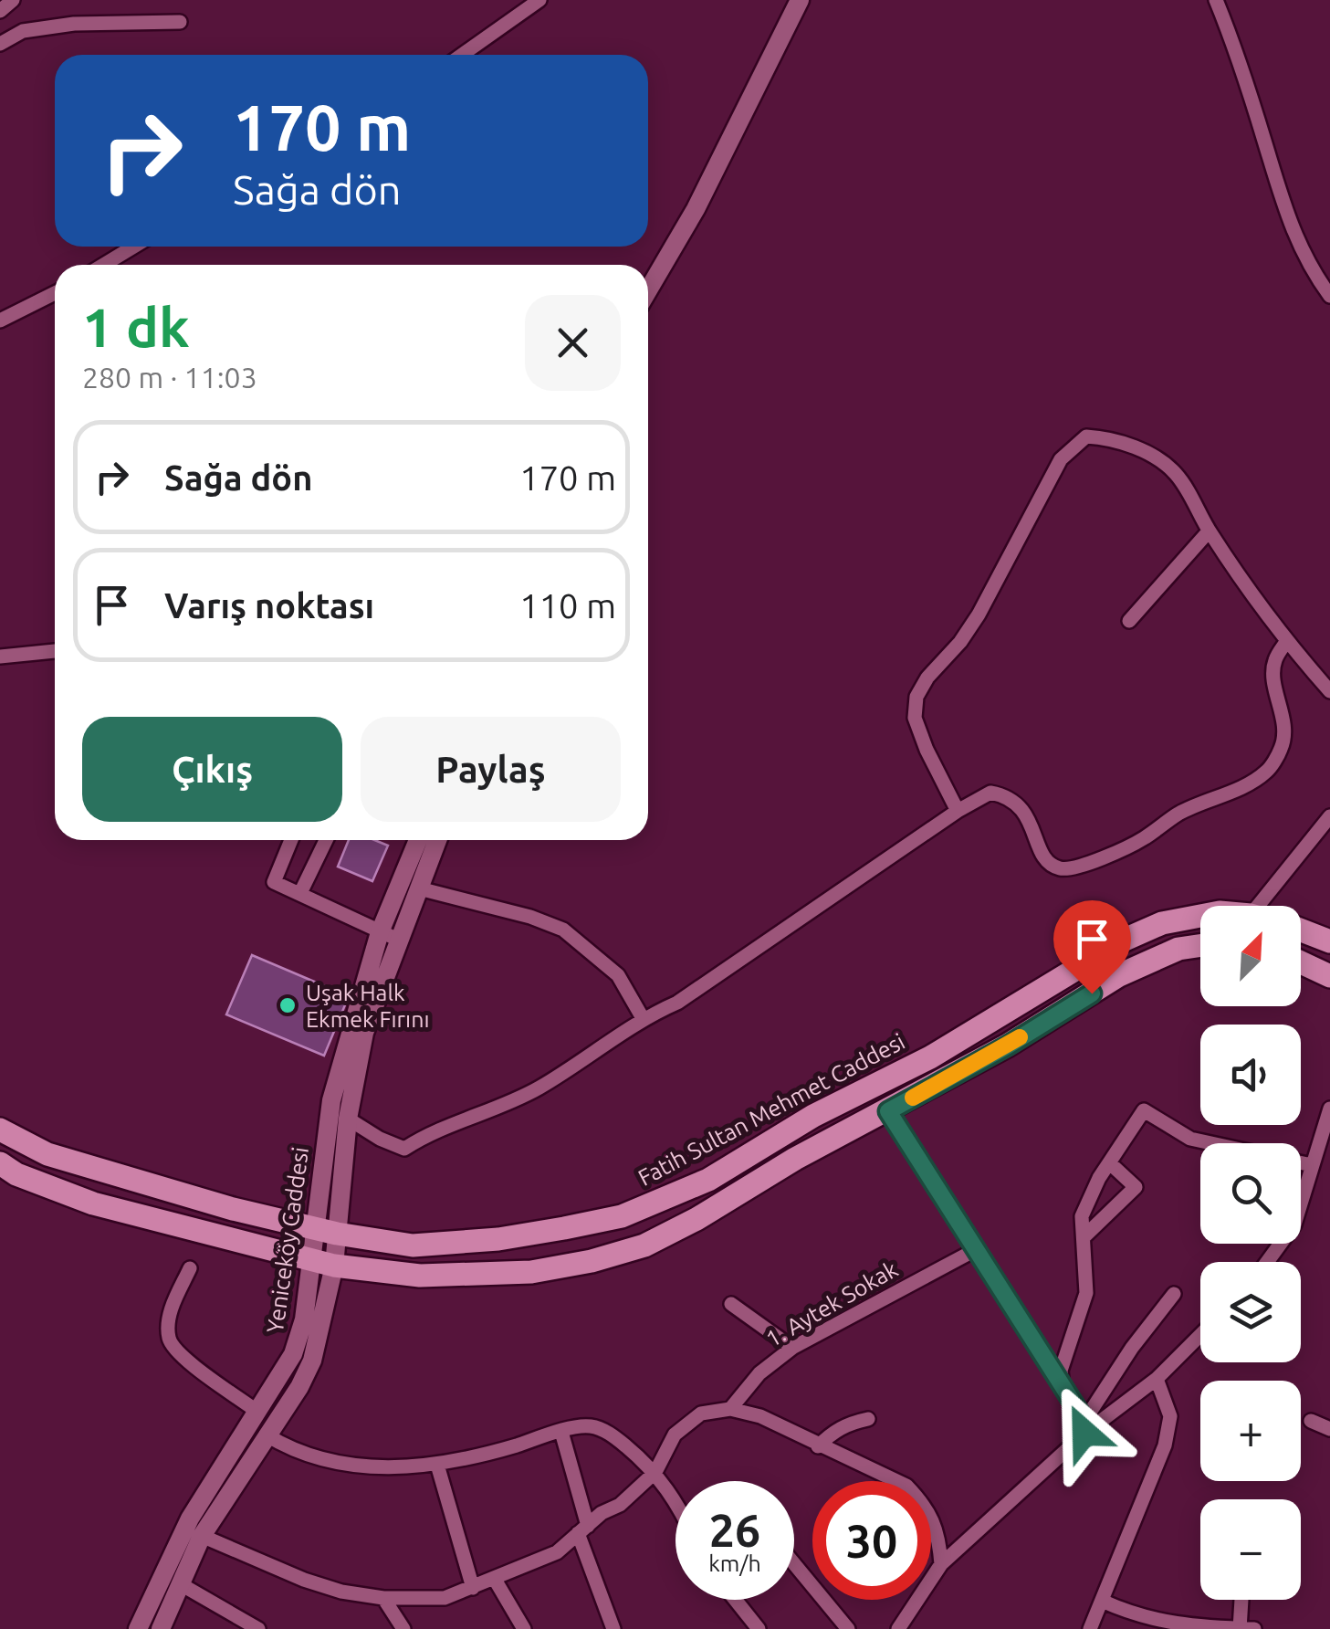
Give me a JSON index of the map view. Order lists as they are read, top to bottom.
{
  "streets": {
    "main road": ["Fatih Sultan Mehmet Caddesi"],
    "street": ["Yeniceköy Caddesi", "1. Aytek Sokak"]
  },
  "crossings": [
    ["Fatih Sultan Mehmet Caddesi", "Yeniceköy Caddesi"]
  ],
  "places": ["Uşak Halk Ekmek Fırını"],
  "north": "top right",
  "page": {
    "turn": ["170 m", "Sağa dön"],
    "heading": ["1 dk", "280 m · 11:03"],
    "list": [
      {
        "name": "Sağa dön",
        "value": "170 m"
      },
      {
        "name": "Varış noktası",
        "value": "110 m"
      }
    ],
    "buttons": ["Çıkış", "Paylaş"],
    "map_buttons": ["+", "−"],
    "speed": "26 km/h",
    "limit": "30"
  }
}
